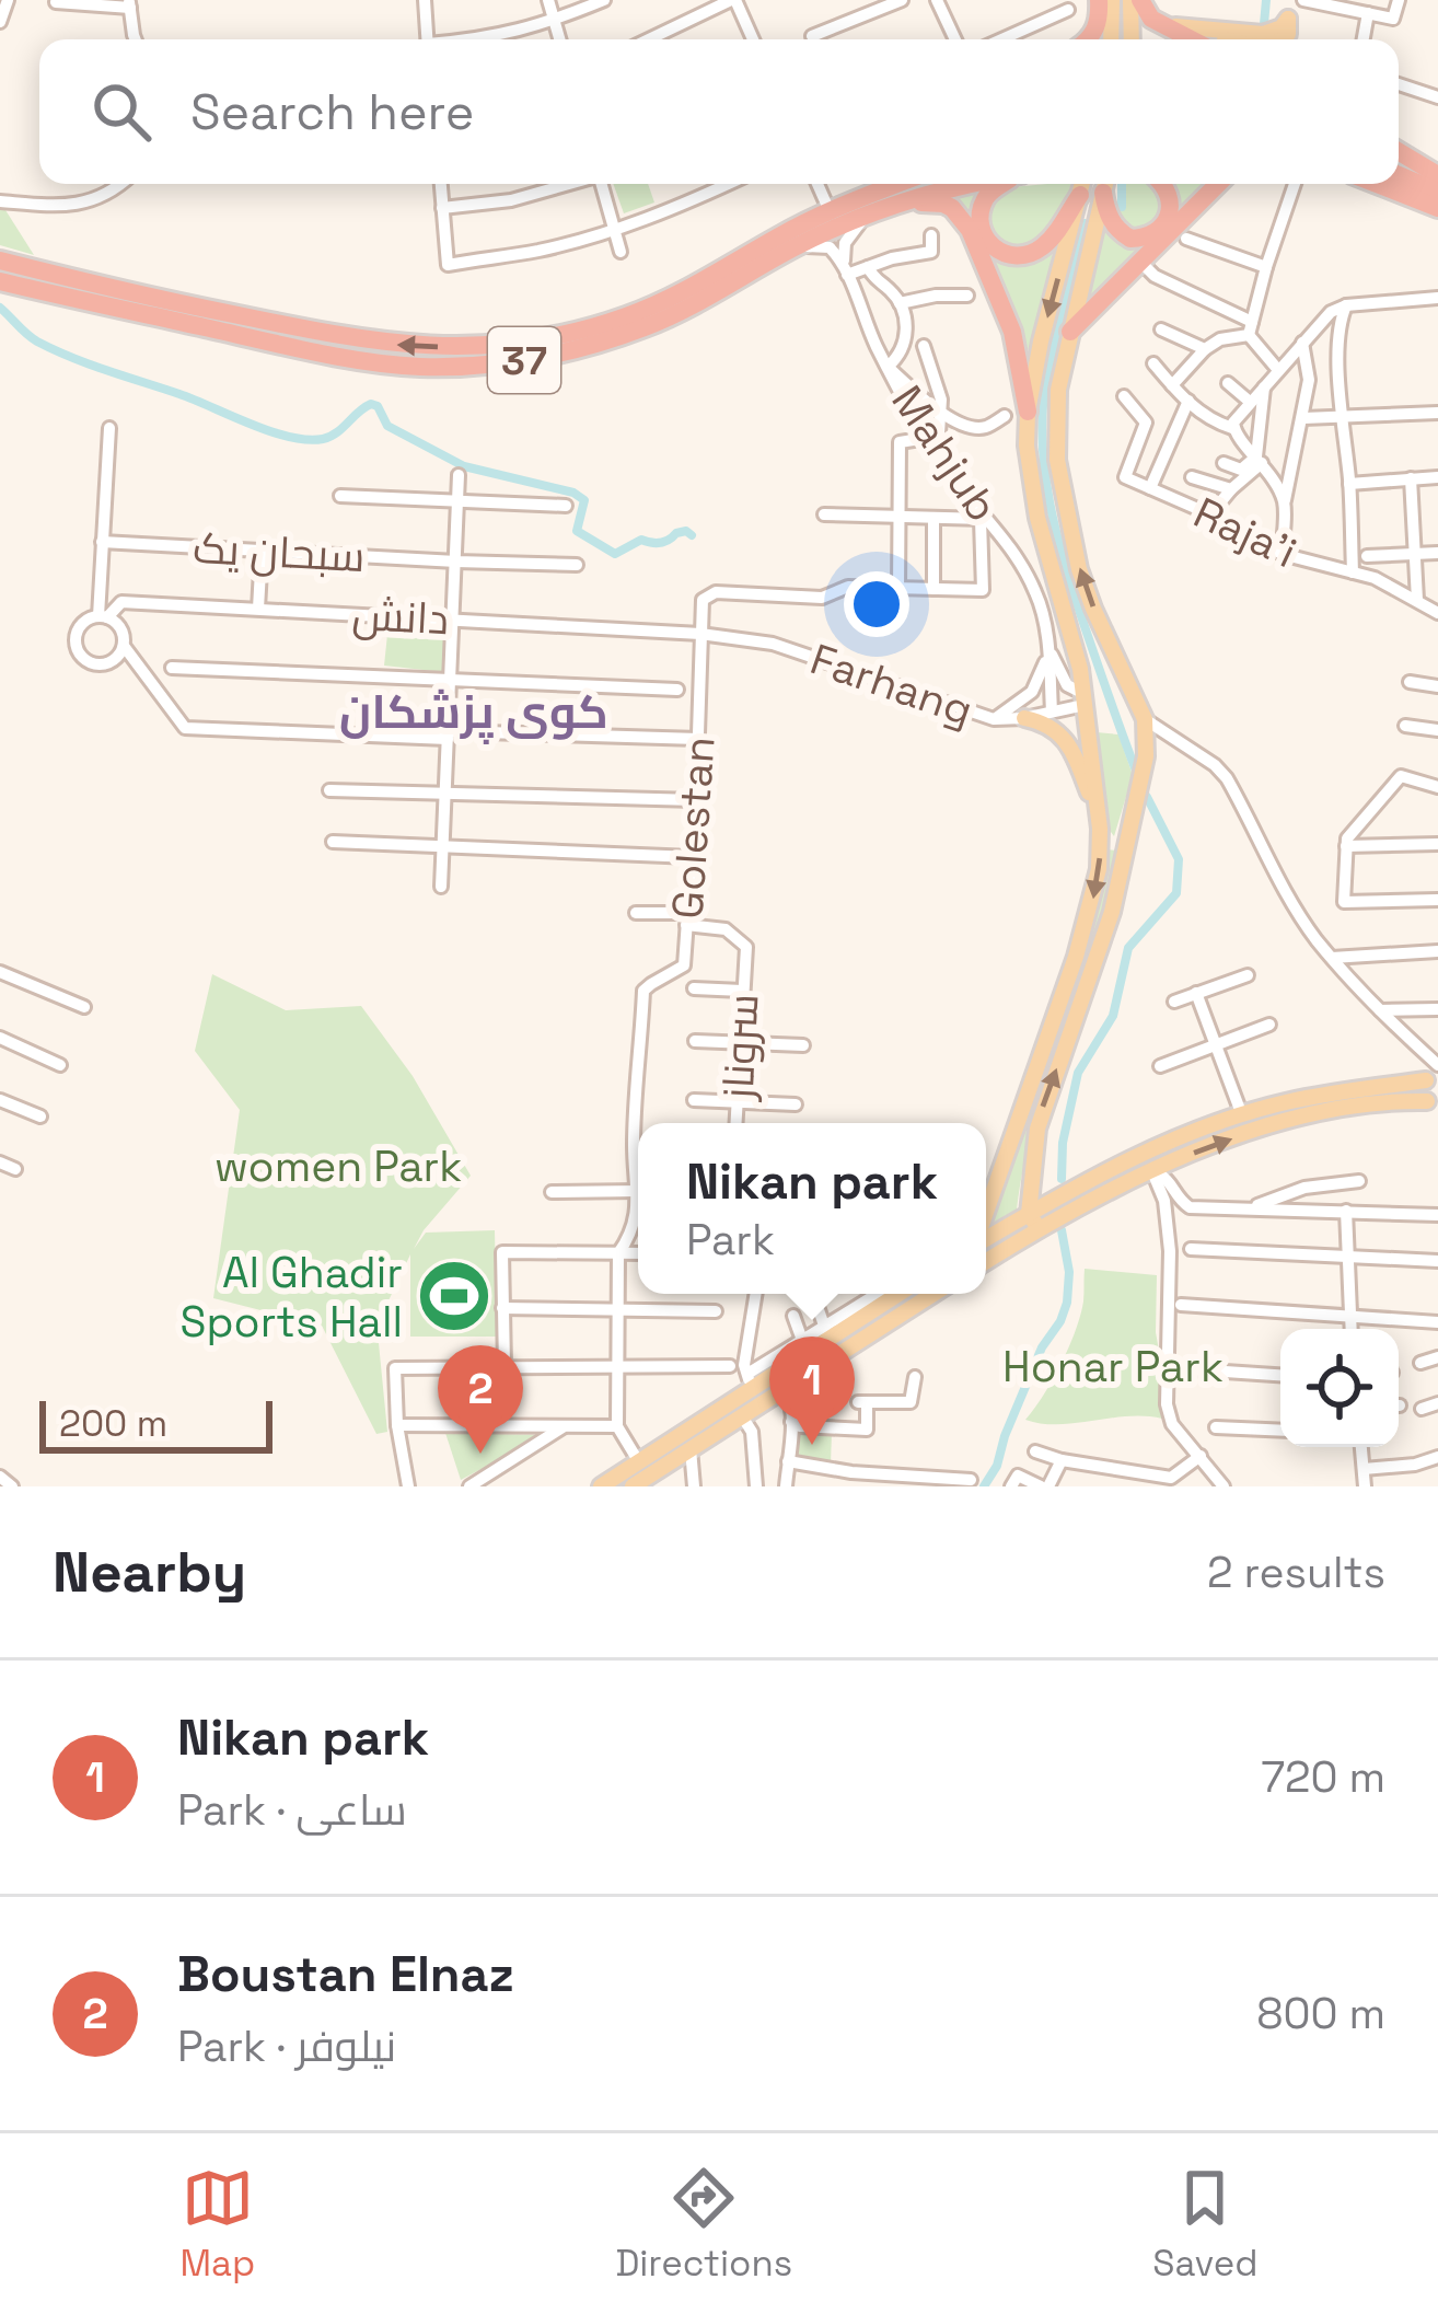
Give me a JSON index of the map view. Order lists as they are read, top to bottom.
{
  "streets": {
    "highway": ["37"],
    "street": [
      "Mahjub",
      "Raja'i",
      "سبحان یک",
      "دانش",
      "Farhang",
      "Golestan",
      "سروناز"
    ]
  },
  "crossings": [
    ["دانش", "Farhang"],
    ["دانش", "Golestan"],
    ["Farhang", "Golestan"],
    ["Golestan", "سروناز"]
  ],
  "districts": ["کوی پزشکان"],
  "parks": ["women Park", "Honar Park"],
  "places": {
    "sports": ["Al Ghadir Sports Hall"]
  },
  "scale_bar": "200 m",
  "page": {
    "search": "Search here",
    "popup": ["Nikan park", "Park"],
    "pins": ["1", "2"],
    "scale": "200 m",
    "heading": ["Nearby", "2 results"],
    "list": [
      {
        "mark": "1",
        "name": "Nikan park",
        "note": "Park · ساعی",
        "value": "720 m"
      },
      {
        "mark": "2",
        "name": "Boustan Elnaz",
        "note": "Park · نیلوفر",
        "value": "800 m"
      }
    ],
    "nav": ["Map", "Directions", "Saved"]
  }
}
